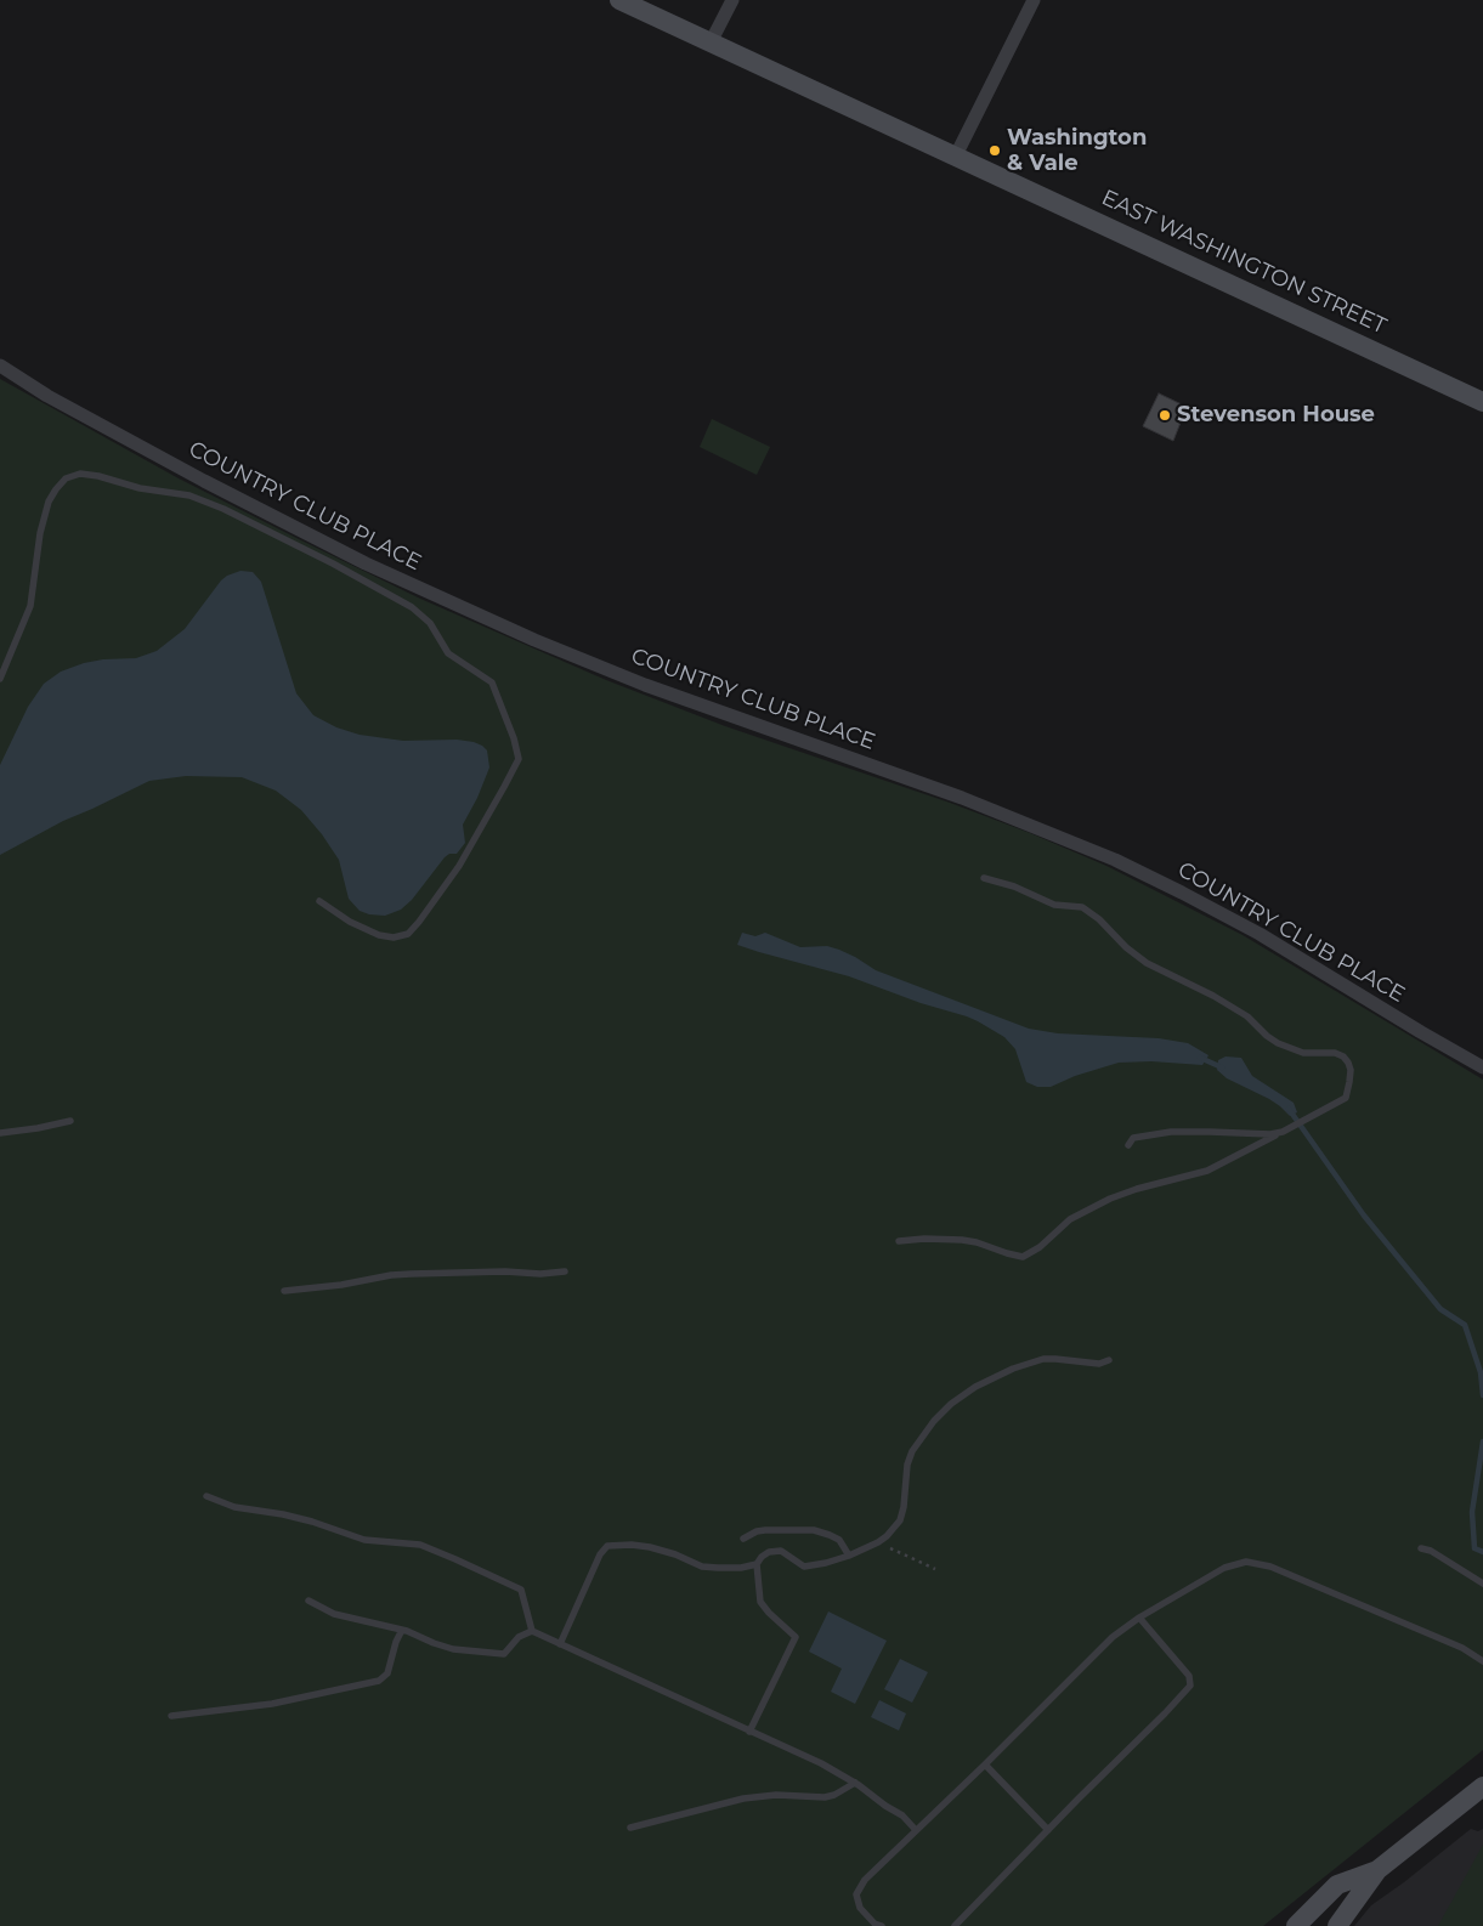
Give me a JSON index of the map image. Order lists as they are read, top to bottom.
{
  "streets": {
    "main road": ["EAST WASHINGTON STREET"],
    "street": ["COUNTRY CLUB PLACE"]
  },
  "places": ["Washington & Vale", "Stevenson House"]
}
